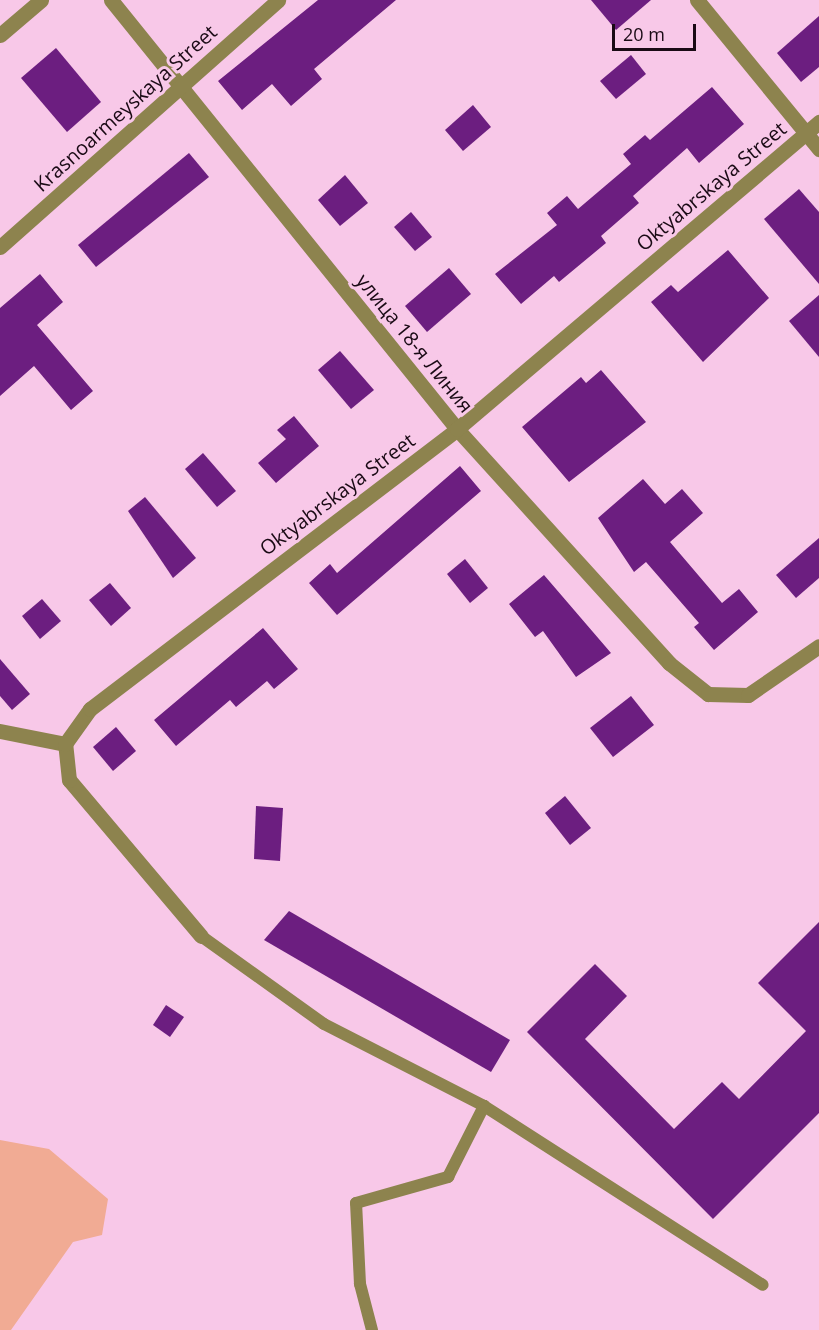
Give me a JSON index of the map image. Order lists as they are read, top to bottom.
{
  "streets": {
    "street": ["Krasnoarmeyskaya Street", "Oktyabrskaya Street", "улица 18-я Линия"]
  },
  "crossings": [
    ["Krasnoarmeyskaya Street", "улица 18-я Линия"],
    ["Oktyabrskaya Street", "улица 18-я Линия"]
  ],
  "scale_bar": "20 m"
}
